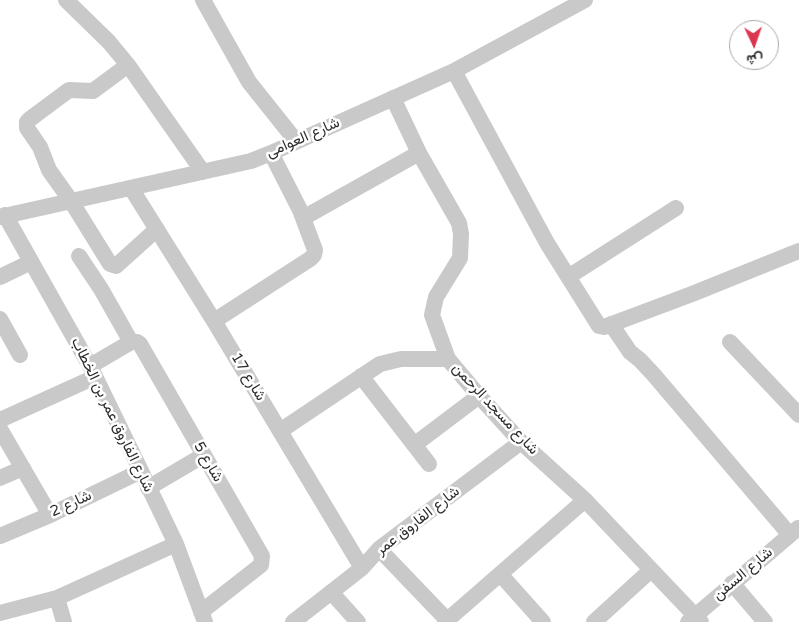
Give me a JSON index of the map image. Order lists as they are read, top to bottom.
{
  "streets": {
    "street": [
      "شارع العوامى",
      "شارع 17",
      "شارع مسجد الرحمن",
      "شارع الفاروق عمر بن الخطاب",
      "شارع 5",
      "شارع 2",
      "شارع الفاروق عمر",
      "شارع السفن"
    ]
  },
  "crossings": [
    ["شارع العوامى", "شارع 17"],
    ["شارع العوامى", "شارع مسجد الرحمن"],
    ["شارع العوامى", "شارع الفاروق عمر بن الخطاب"],
    ["شارع 17", "شارع الفاروق عمر"],
    ["شارع مسجد الرحمن", "شارع الفاروق عمر"],
    ["شارع مسجد الرحمن", "شارع السفن"],
    ["شارع الفاروق عمر بن الخطاب", "شارع 5"],
    ["شارع الفاروق عمر بن الخطاب", "شارع 2"]
  ],
  "north": "bottom"
}
